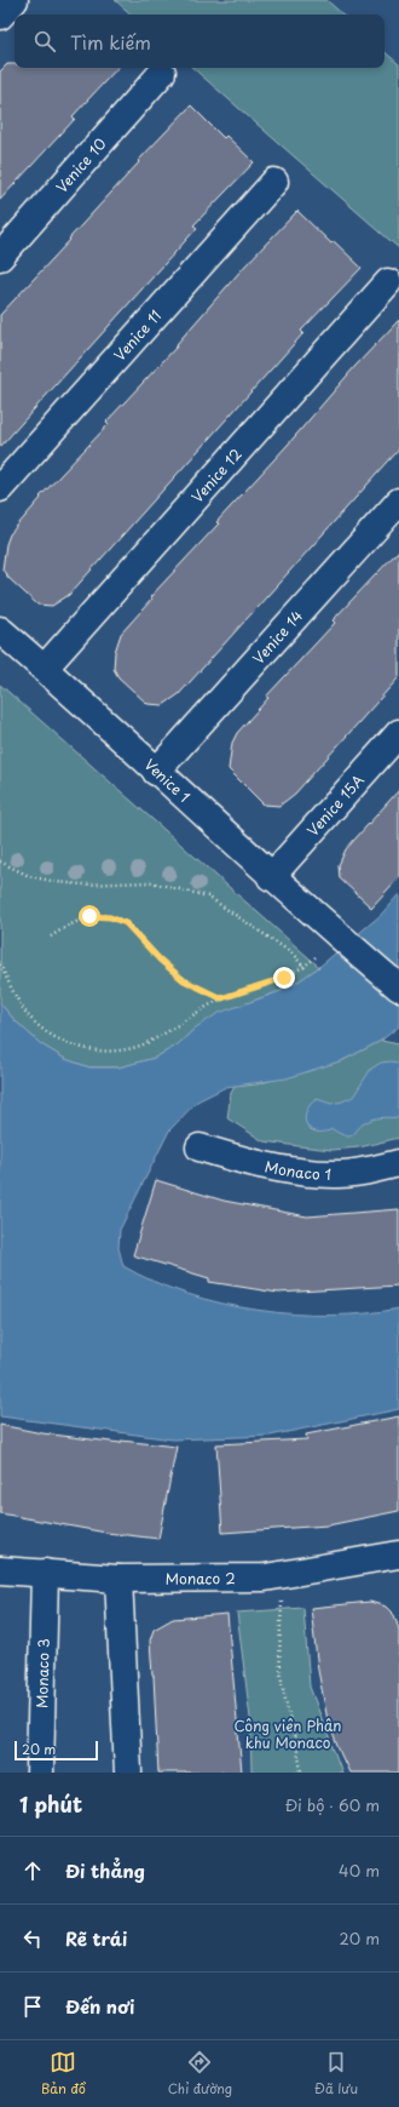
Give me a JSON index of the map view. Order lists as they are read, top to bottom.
{
  "streets": {
    "lane": [
      "Venice 10",
      "Venice 11",
      "Venice 12",
      "Venice 14",
      "Venice 1",
      "Venice 15A",
      "Monaco 1",
      "Monaco 2",
      "Monaco 3"
    ]
  },
  "crossings": [
    ["Venice 12", "Venice 1"],
    ["Venice 14", "Venice 1"],
    ["Venice 1", "Venice 15A"],
    ["Monaco 2", "Monaco 3"]
  ],
  "parks": ["Công viên Phân khu Monaco"],
  "scale_bar": "20 m",
  "page": {
    "search": "Tìm kiếm",
    "scale": "20 m",
    "heading": ["1 phút", "Đi bộ · 60 m"],
    "list": [
      ["Đi thẳng", "40 m"],
      ["Rẽ trái", "20 m"],
      "Đến nơi"
    ],
    "nav": ["Bản đồ", "Chỉ đường", "Đã lưu"]
  }
}
